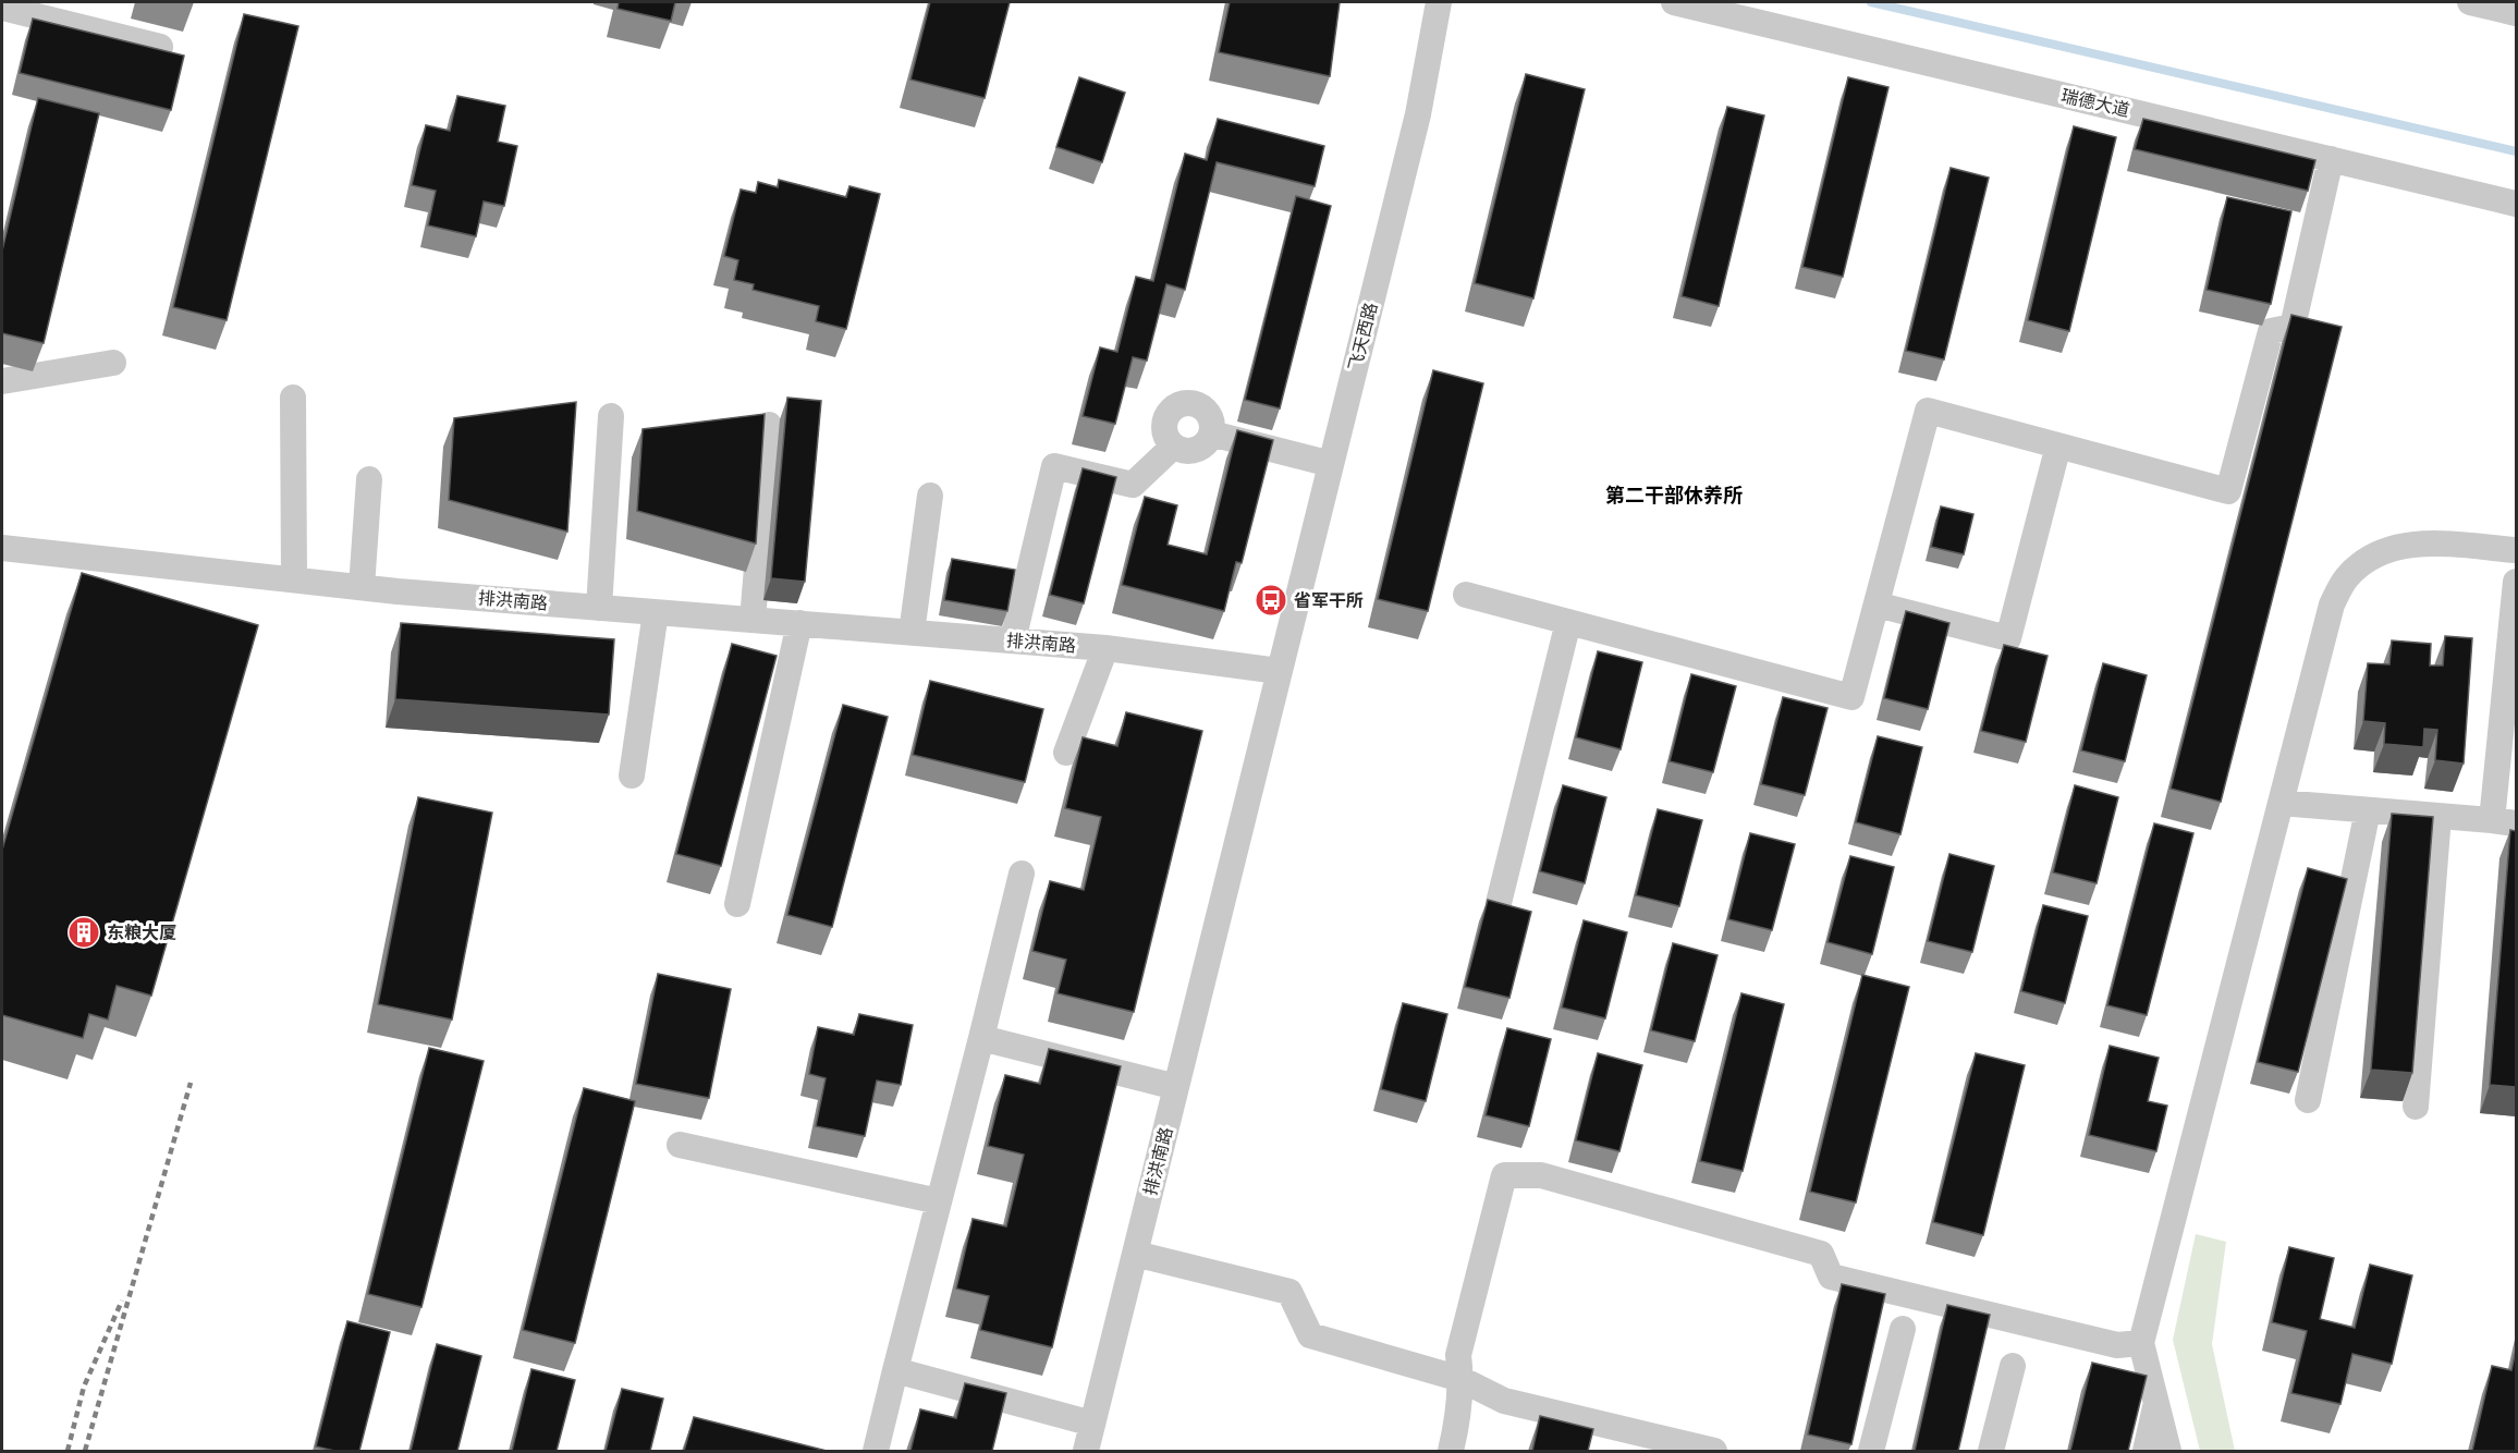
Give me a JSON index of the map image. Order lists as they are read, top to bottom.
{
  "streets": {
    "street": ["瑞德大道", "飞天西路", "排洪南路"]
  },
  "crossings": [
    ["飞天西路", "排洪南路"]
  ],
  "districts": ["第二干部休养所"],
  "places": {
    "bus stop": ["省军干所"],
    "building": ["东粮大厦"]
  }
}
